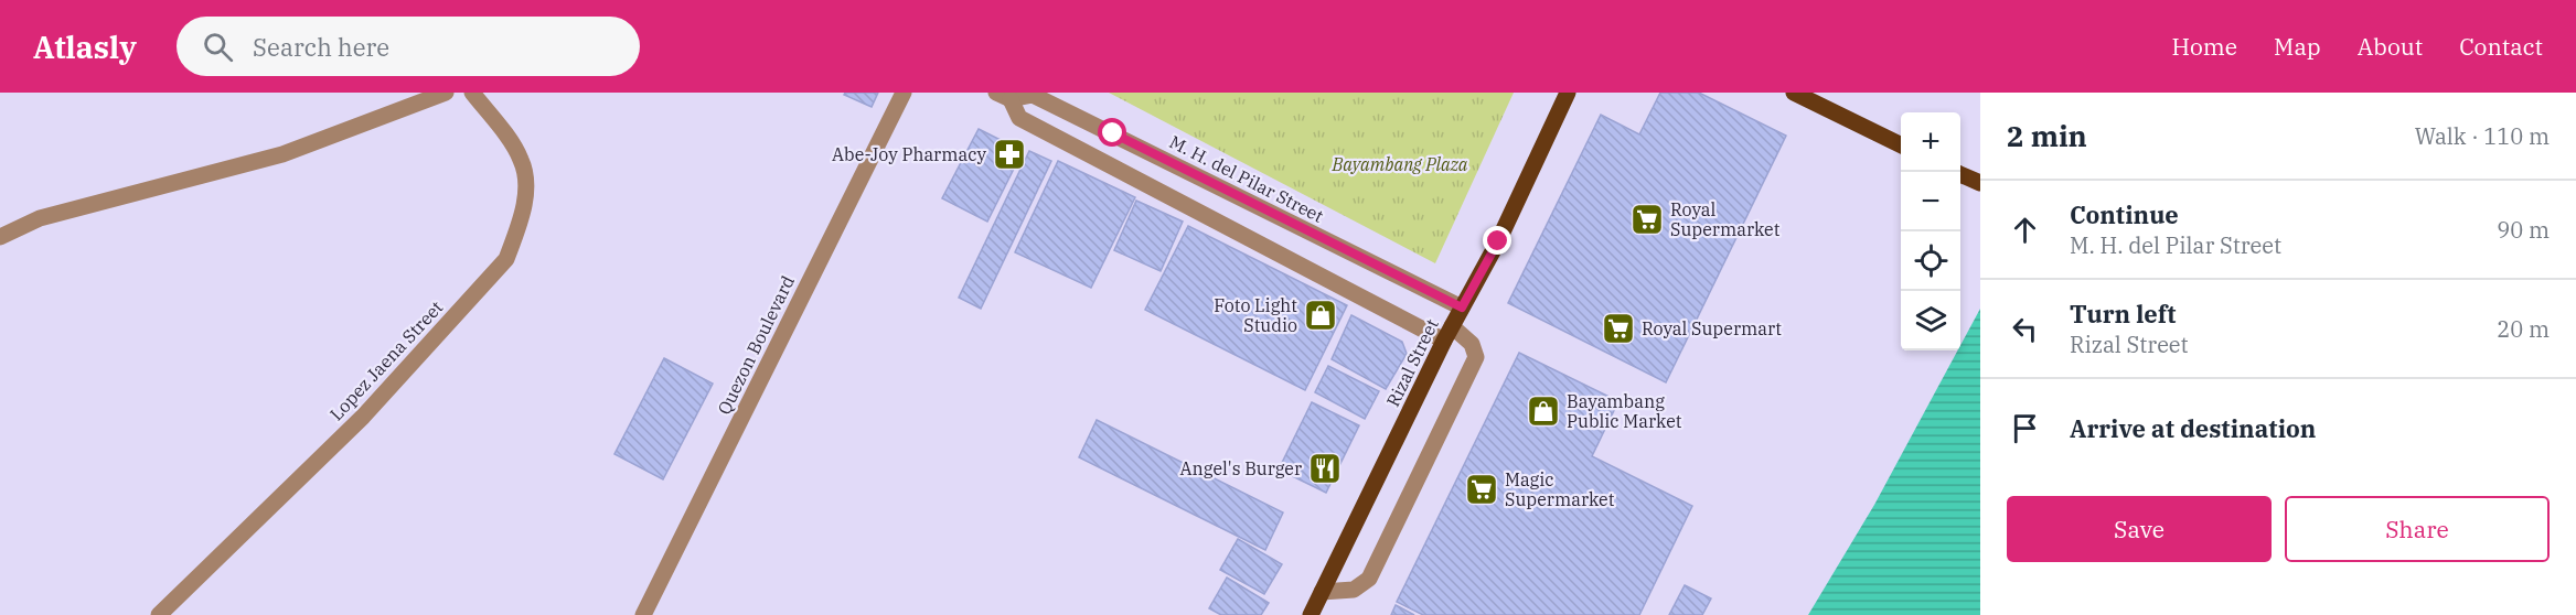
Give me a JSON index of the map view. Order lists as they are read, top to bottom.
{
  "streets": {
    "main road": ["Rizal Street"],
    "street": ["M. H. del Pilar Street", "Quezon Boulevard", "Lopez Jaena Street"]
  },
  "crossings": [
    ["M. H. del Pilar Street", "Rizal Street"]
  ],
  "parks": ["Bayambang Plaza"],
  "places": {
    "pharmacy": ["Abe-Joy Pharmacy"],
    "supermarket": ["Royal Supermarket", "Royal Supermart", "Magic Supermarket"],
    "shop": ["Foto Light Studio", "Bayambang Public Market"],
    "restaurant": ["Angel's Burger"]
  },
  "page": {
    "header": "Atlasly",
    "search": "Search here",
    "nav": [
      "Home",
      "Map",
      "About",
      "Contact"
    ],
    "heading": ["2 min", "Walk · 110 m"],
    "map_buttons": ["+", "−"],
    "list": [
      ["Continue", "M. H. del Pilar Street", "90 m"],
      ["Turn left", "Rizal Street", "20 m"],
      "Arrive at destination"
    ],
    "buttons": ["Save", "Share"]
  }
}
